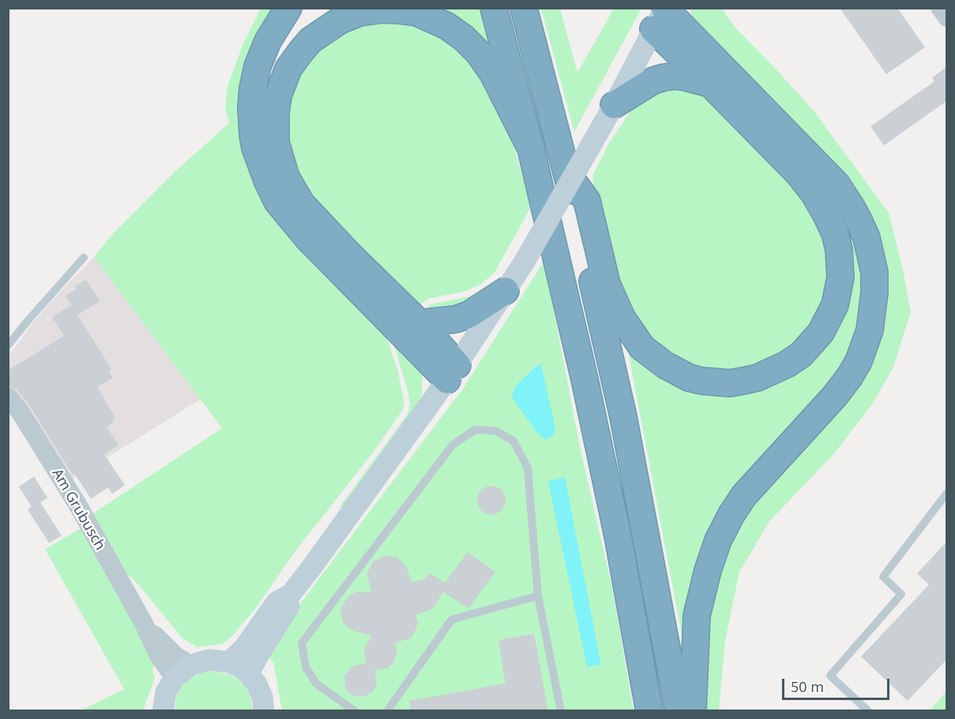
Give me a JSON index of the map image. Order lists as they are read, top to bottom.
{
  "streets": {
    "street": ["Am Grubusch"]
  },
  "scale_bar": "50 m"
}
